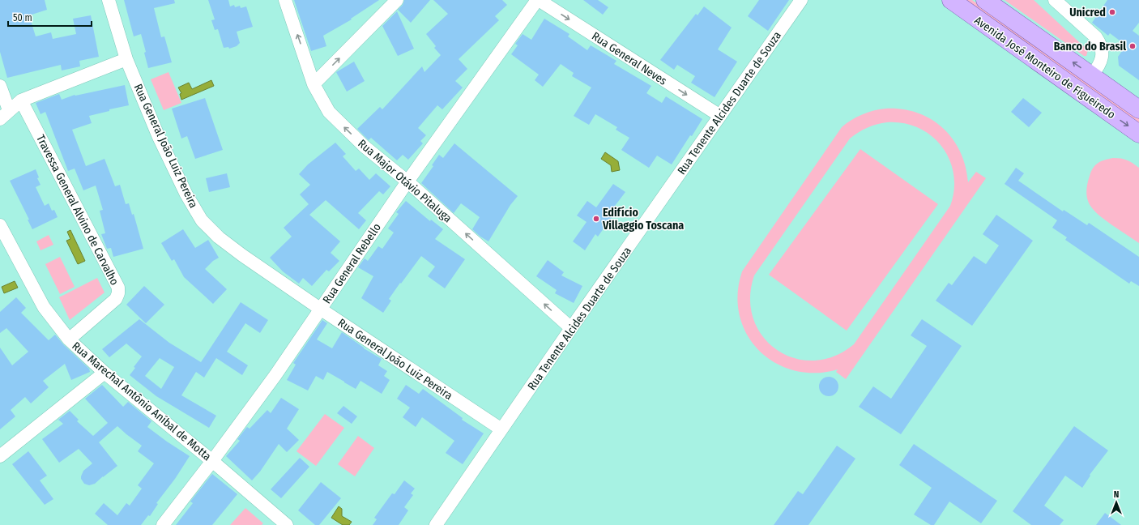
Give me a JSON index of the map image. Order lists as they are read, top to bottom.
{
  "streets": {
    "main road": ["Avenida José Monteiro de Figueiredo"],
    "street": [
      "Rua General Neves",
      "Rua Tenente Alcides Duarte de Souza",
      "Rua General João Luiz Pereira",
      "Rua Major Otávio Pitaluga",
      "Travessa General Alvino de Carvalho",
      "Rua General Rebello",
      "Rua Marechal Antônio Aníbal de Motta"
    ]
  },
  "crossings": [
    ["Rua General Neves", "Rua Tenente Alcides Duarte de Souza"],
    ["Rua General Neves", "Rua General Rebello"],
    ["Rua Tenente Alcides Duarte de Souza", "Rua General João Luiz Pereira"],
    ["Rua Tenente Alcides Duarte de Souza", "Rua Major Otávio Pitaluga"],
    ["Rua General João Luiz Pereira", "Rua General Rebello"],
    ["Rua Major Otávio Pitaluga", "Rua General Rebello"],
    ["Travessa General Alvino de Carvalho", "Rua Marechal Antônio Aníbal de Motta"],
    ["Rua General Rebello", "Rua Marechal Antônio Aníbal de Motta"]
  ],
  "one_way": ["Rua General Neves", "Rua Major Otávio Pitaluga"],
  "places": ["Unicred", "Banco do Brasil", "Edifício Villaggio Toscana"],
  "scale_bar": "50 m",
  "north": "top"
}
